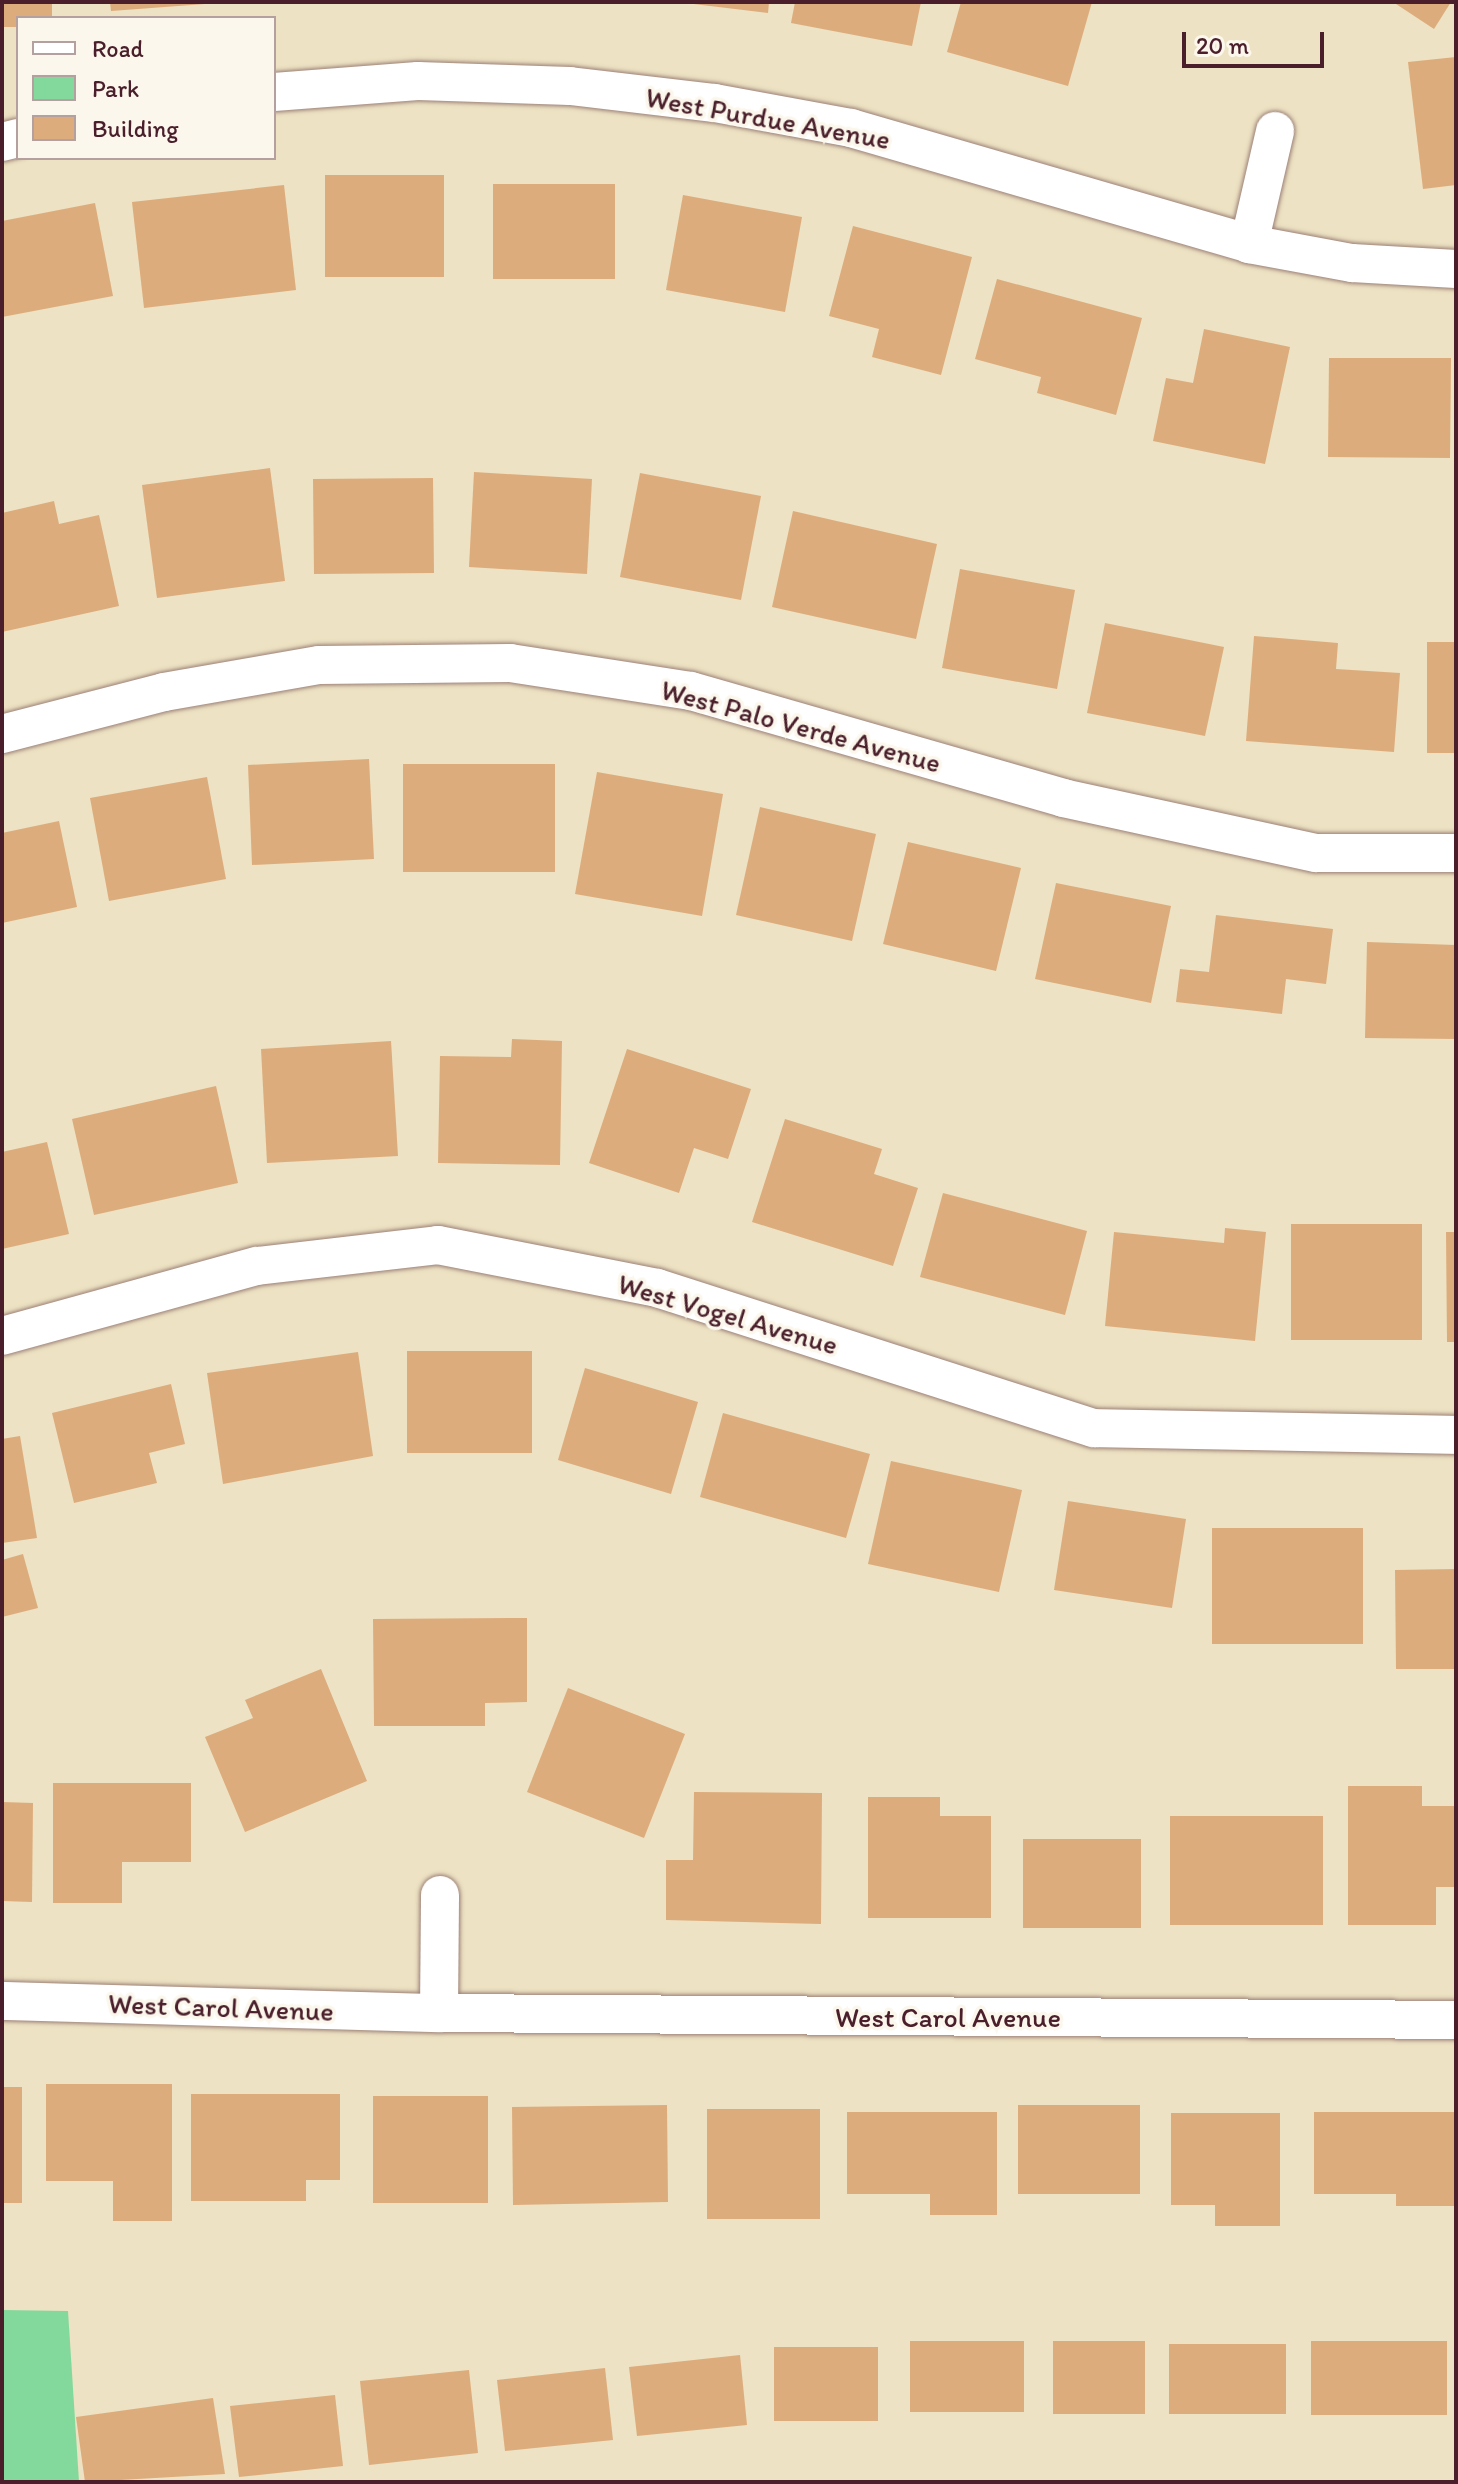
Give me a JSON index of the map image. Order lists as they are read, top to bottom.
{
  "streets": {
    "street": [
      "West Purdue Avenue",
      "West Palo Verde Avenue",
      "West Vogel Avenue",
      "West Carol Avenue"
    ]
  },
  "legend": ["Road", "Park", "Building"],
  "scale_bar": "20 m"
}
